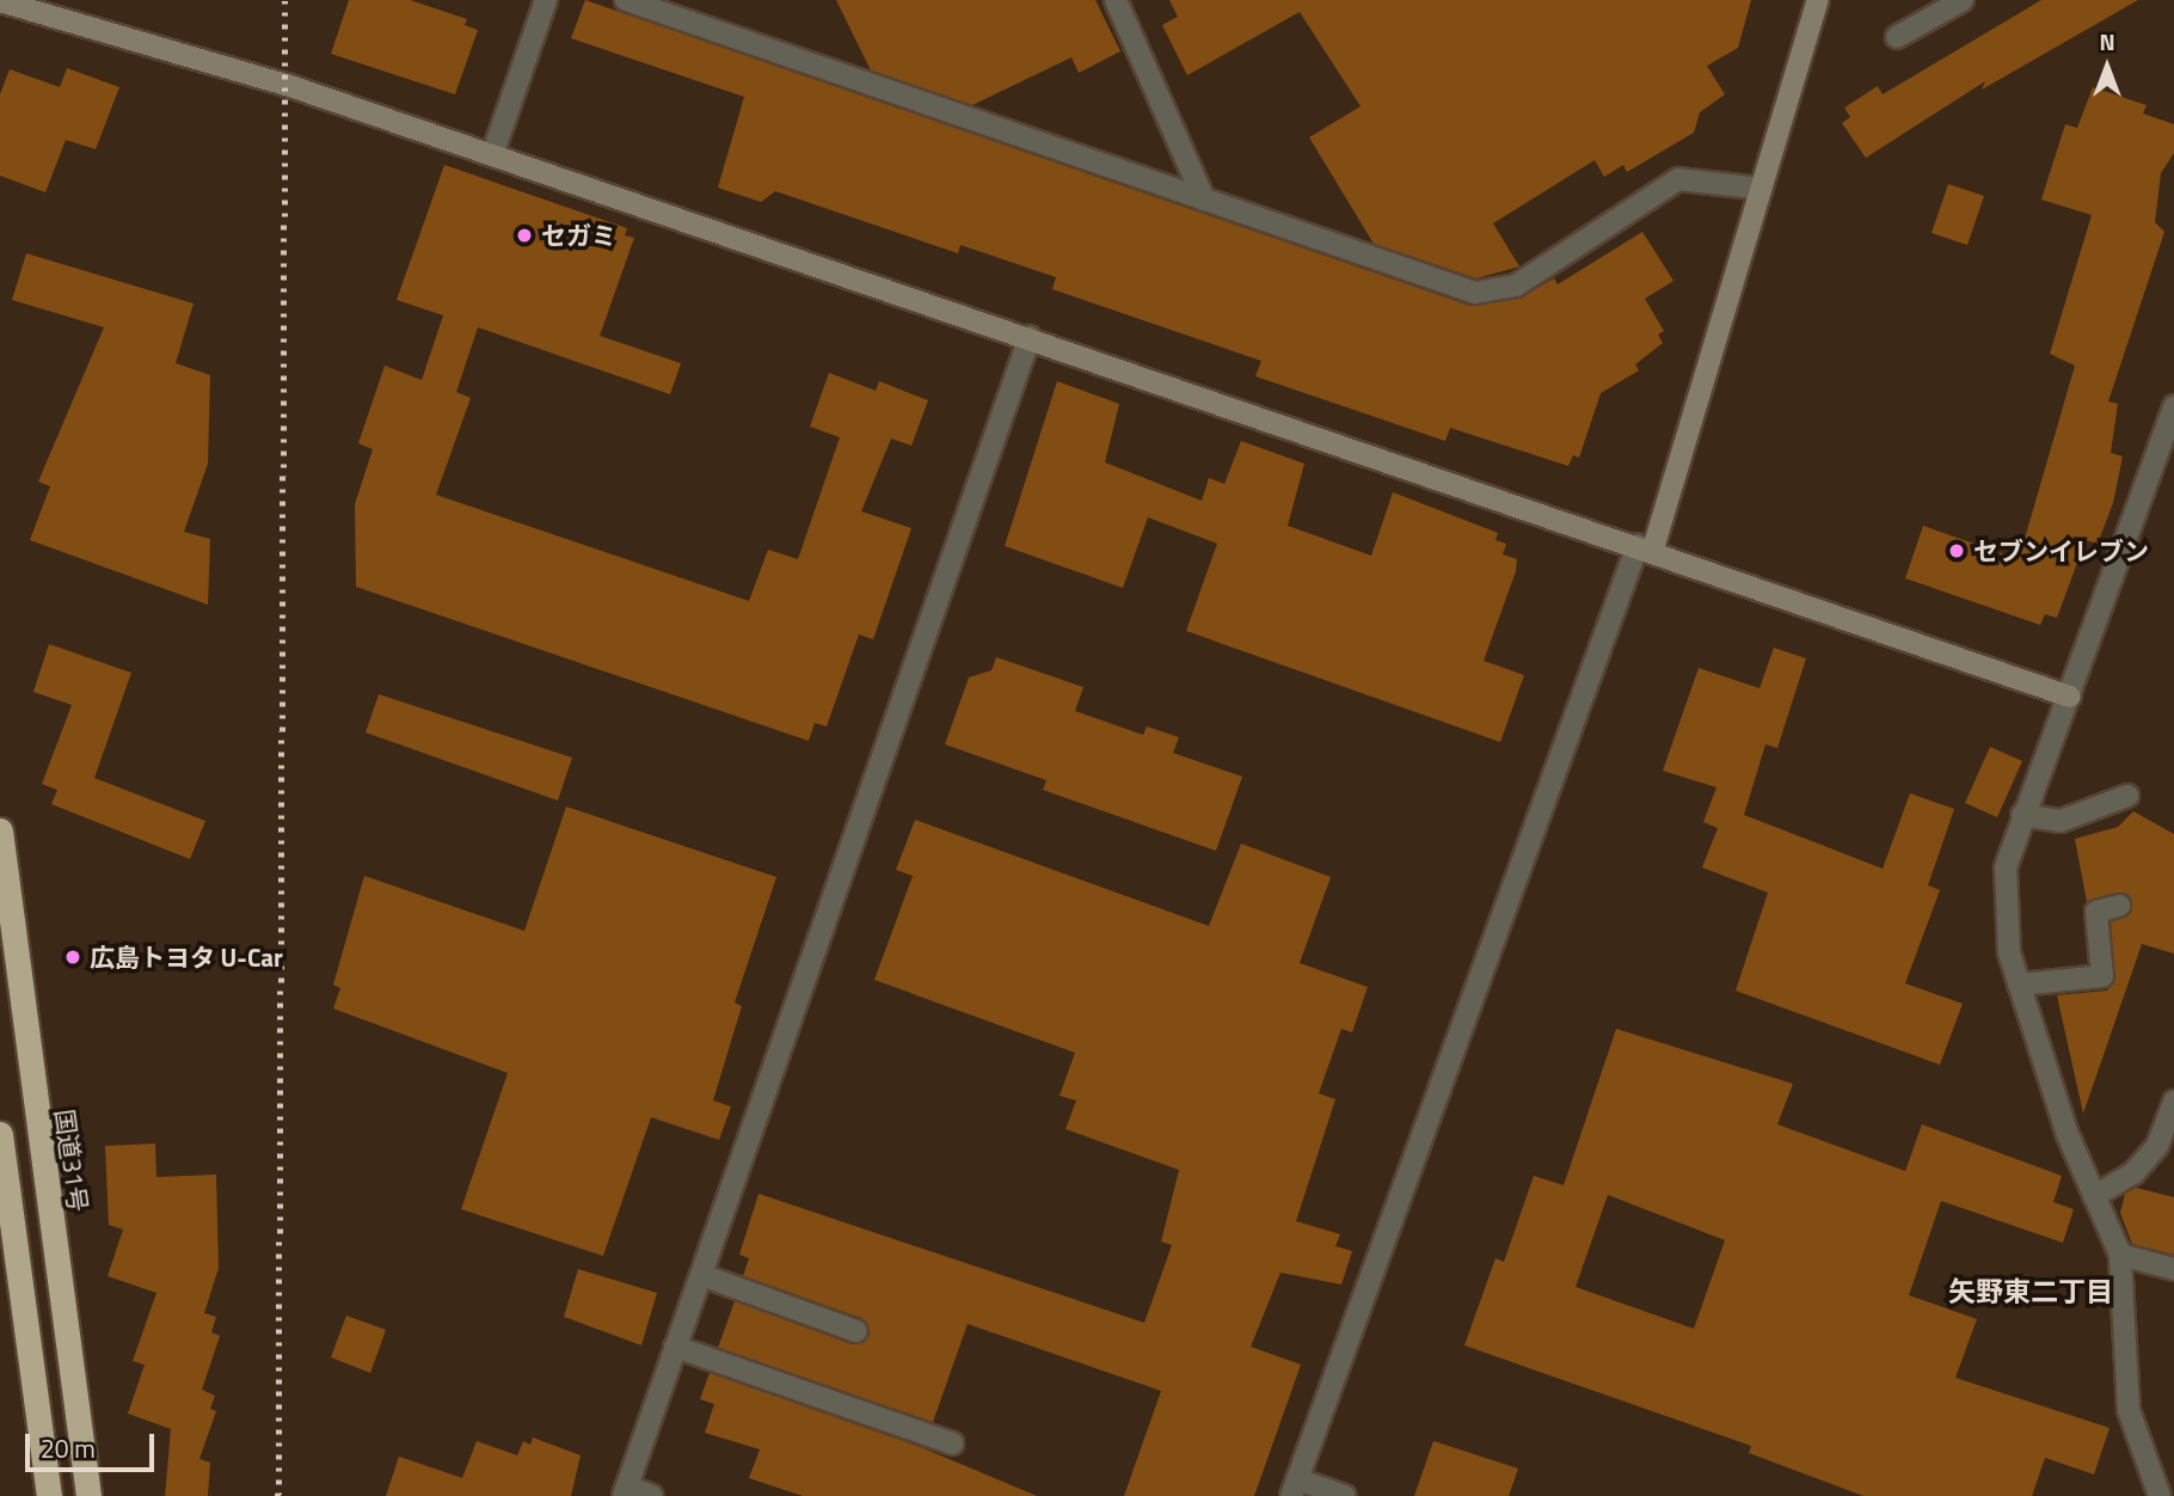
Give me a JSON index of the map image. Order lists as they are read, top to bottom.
{
  "streets": {
    "highway": ["国道31号"]
  },
  "districts": ["矢野東二丁目"],
  "places": ["セガミ", "セブンイレブン", "広島トヨタ U-Car"],
  "scale_bar": "20 m",
  "north": "top"
}
